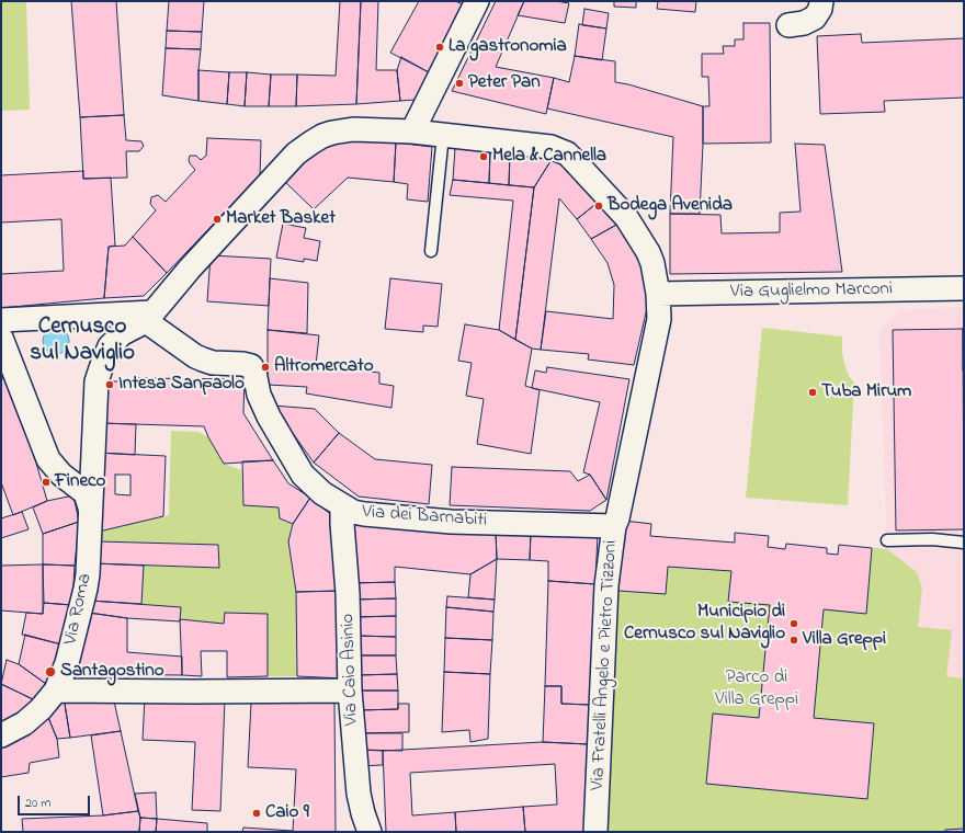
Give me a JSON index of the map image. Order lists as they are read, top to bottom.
{
  "streets": {
    "street": [
      "Via Guglielmo Marconi",
      "Via dei Barnabiti",
      "Via Roma",
      "Via Fratelli Angelo e Pietro Tizzoni",
      "Via Caio Asinio"
    ]
  },
  "crossings": [
    ["Via Guglielmo Marconi", "Via Fratelli Angelo e Pietro Tizzoni"],
    ["Via dei Barnabiti", "Via Roma"],
    ["Via dei Barnabiti", "Via Fratelli Angelo e Pietro Tizzoni"],
    ["Via dei Barnabiti", "Via Caio Asinio"],
    ["Via Roma", "Via Fratelli Angelo e Pietro Tizzoni"]
  ],
  "districts": ["Cernusco sul Naviglio"],
  "parks": ["Parco di Villa Greppi"],
  "places": [
    "La gastronomia",
    "Peter Pan",
    "Mela & Cannella",
    "Bodega Avenida",
    "Market Basket",
    "Altromercato",
    "Intesa Sanpaolo",
    "Tuba Mirum",
    "Fineco",
    "Municipio di Cernusco sul Naviglio",
    "Villa Greppi",
    "Santagostino",
    "Caio 9"
  ],
  "scale_bar": "20 m"
}
